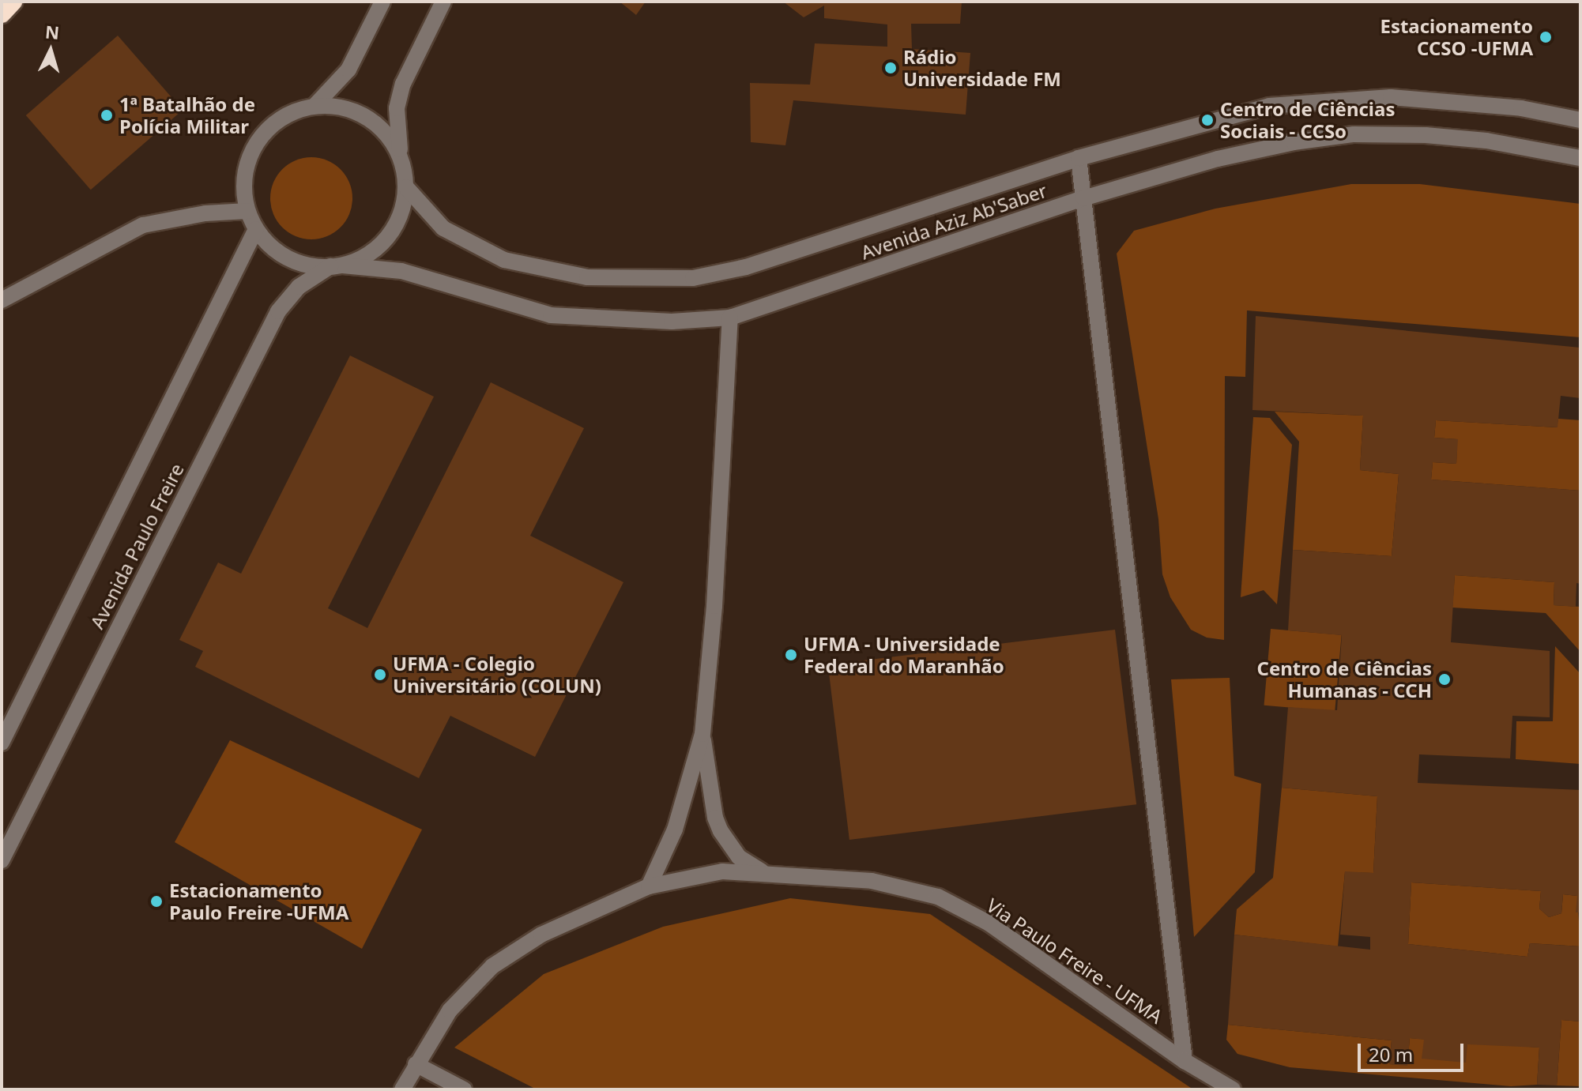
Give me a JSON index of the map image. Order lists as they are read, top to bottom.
{
  "streets": {
    "street": ["Avenida Aziz Ab'Saber", "Avenida Paulo Freire", "Via Paulo Freire - UFMA"]
  },
  "crossings": [
    ["Avenida Aziz Ab'Saber", "Avenida Paulo Freire"]
  ],
  "places": [
    "Estacionamento CCSO -UFMA",
    "Rádio Universidade FM",
    "1ª Batalhão de Polícia Militar",
    "Centro de Ciências Sociais - CCSo",
    "UFMA - Universidade Federal do Maranhão",
    "UFMA - Colegio Universitário (COLUN)",
    "Centro de Ciências Humanas - CCH",
    "Estacionamento Paulo Freire -UFMA"
  ],
  "scale_bar": "20 m",
  "north": "top"
}
